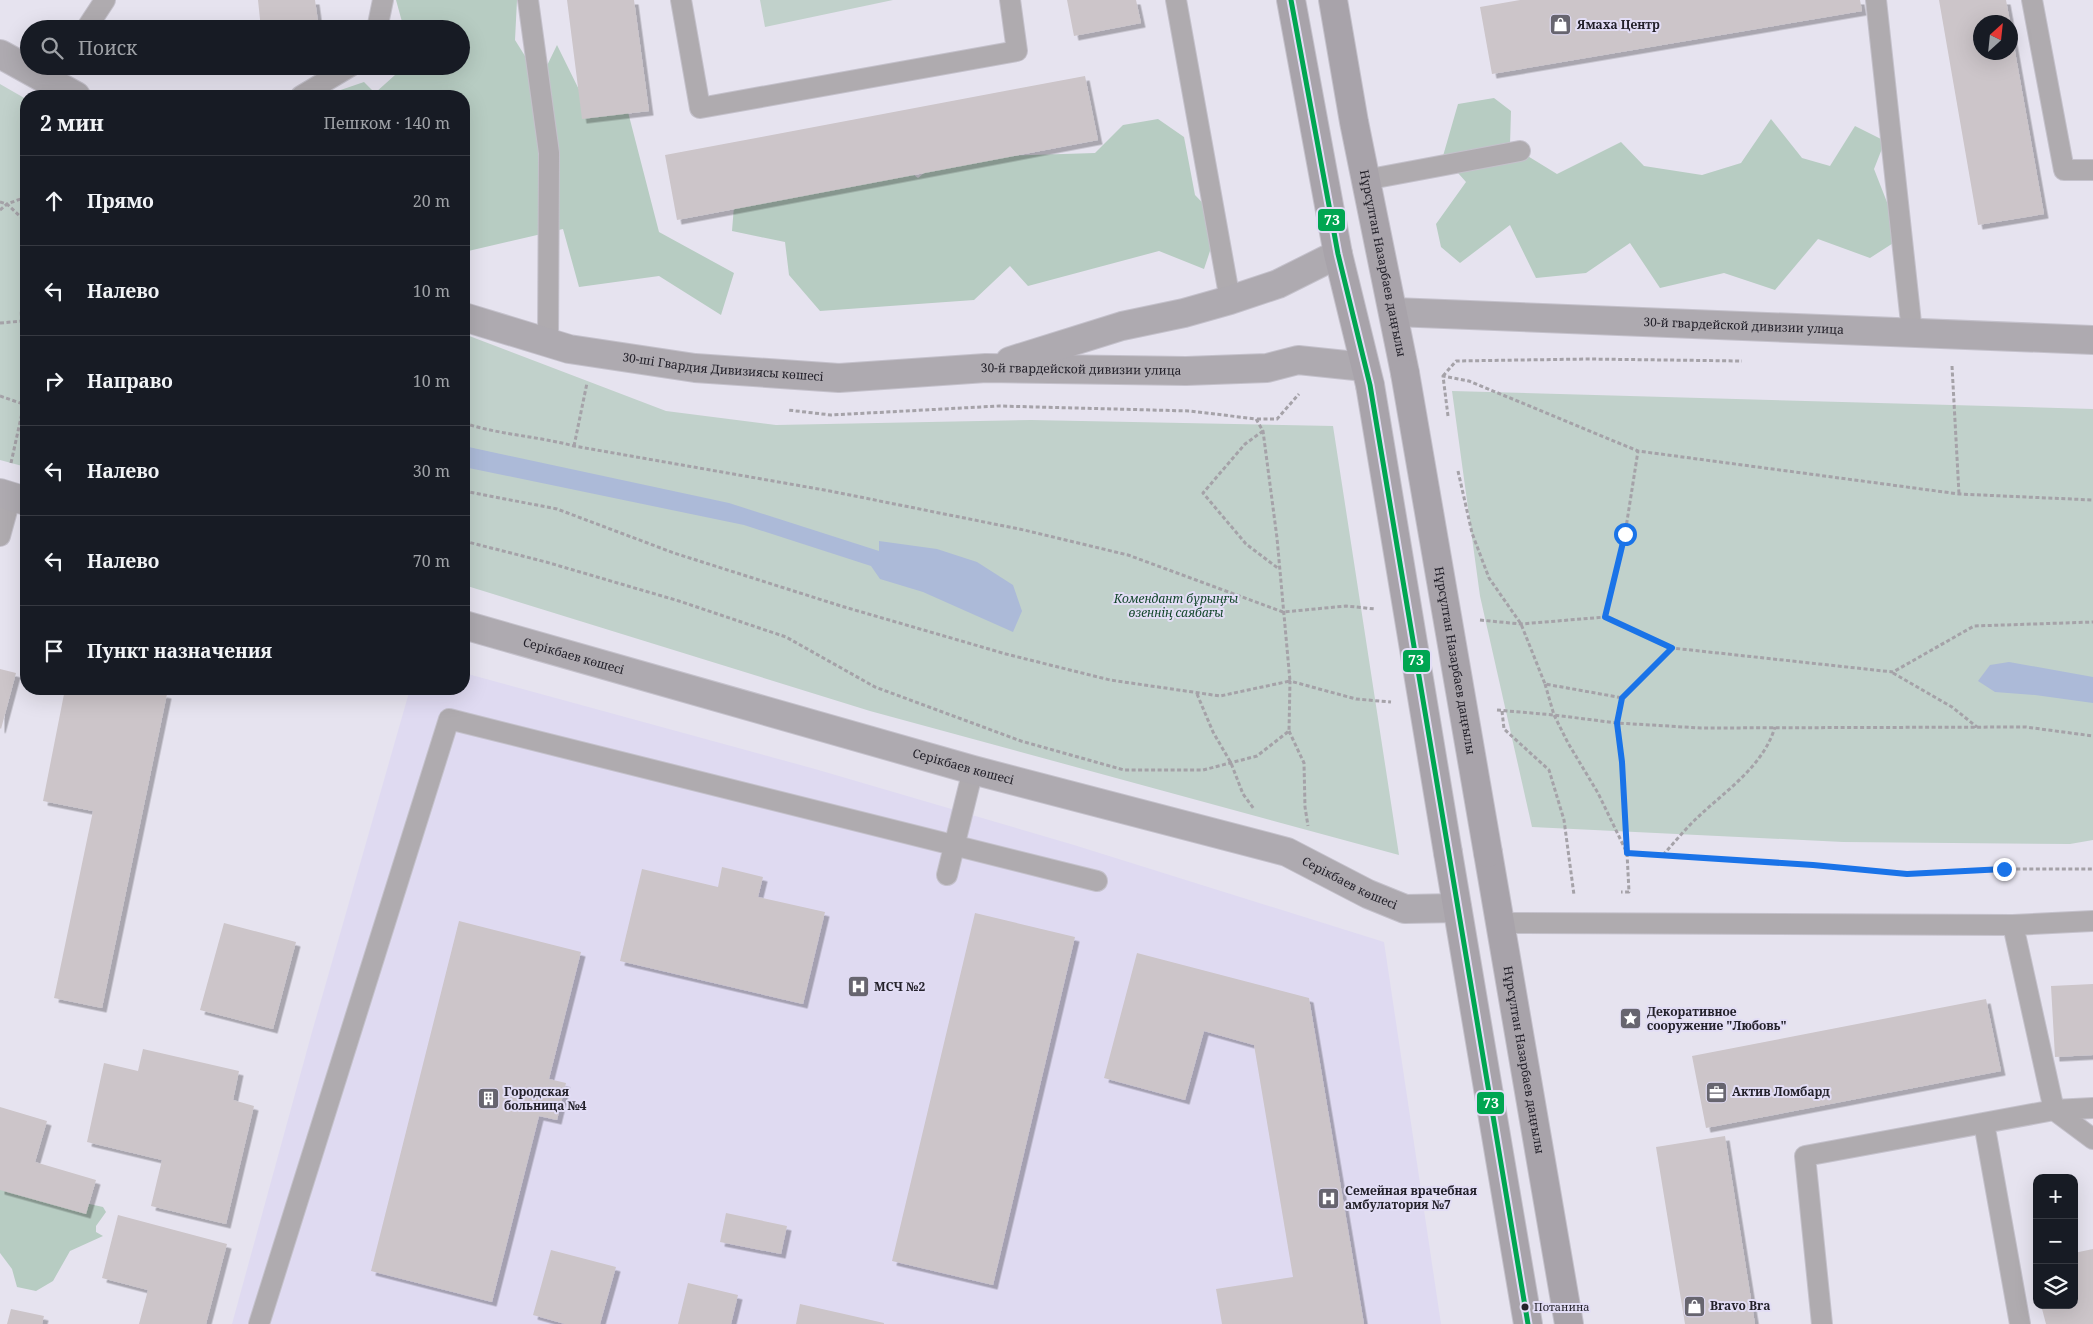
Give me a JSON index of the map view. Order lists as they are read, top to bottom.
{
  "streets": {
    "main road": ["Нұрсұлтан Назарбаев даңғылы"],
    "street": ["30-й гвардейской дивизии улица", "30-ші Гвардия Дивизиясы көшесі", "Серікбаев көшесі"]
  },
  "crossings": [
    ["Нұрсұлтан Назарбаев даңғылы", "30-й гвардейской дивизии улица"],
    ["30-й гвардейской дивизии улица", "30-ші Гвардия Дивизиясы көшесі"]
  ],
  "parks": ["Комендант бұрыңғы өзеннің саябағы"],
  "places": {
    "shop": ["Ямаха Центр", "Bravo Bra"],
    "hospital": ["МСЧ №2", "Семейная врачебная амбулатория №7"],
    "place": ["Декоративное сооружение \"Любовь\""],
    "office": ["Актив Ломбард"],
    "building": ["Городская больница №4"],
    "other": ["Потанина"]
  },
  "lines": ["transit line 73"],
  "north": "top right",
  "page": {
    "search": "Поиск",
    "heading": ["2 мин", "Пешком · 140 m"],
    "list": [
      ["Прямо", "20 m"],
      ["Налево", "10 m"],
      ["Направо", "10 m"],
      ["Налево", "30 m"],
      ["Налево", "70 m"],
      "Пункт назначения"
    ],
    "map_buttons": ["+", "−"]
  }
}
